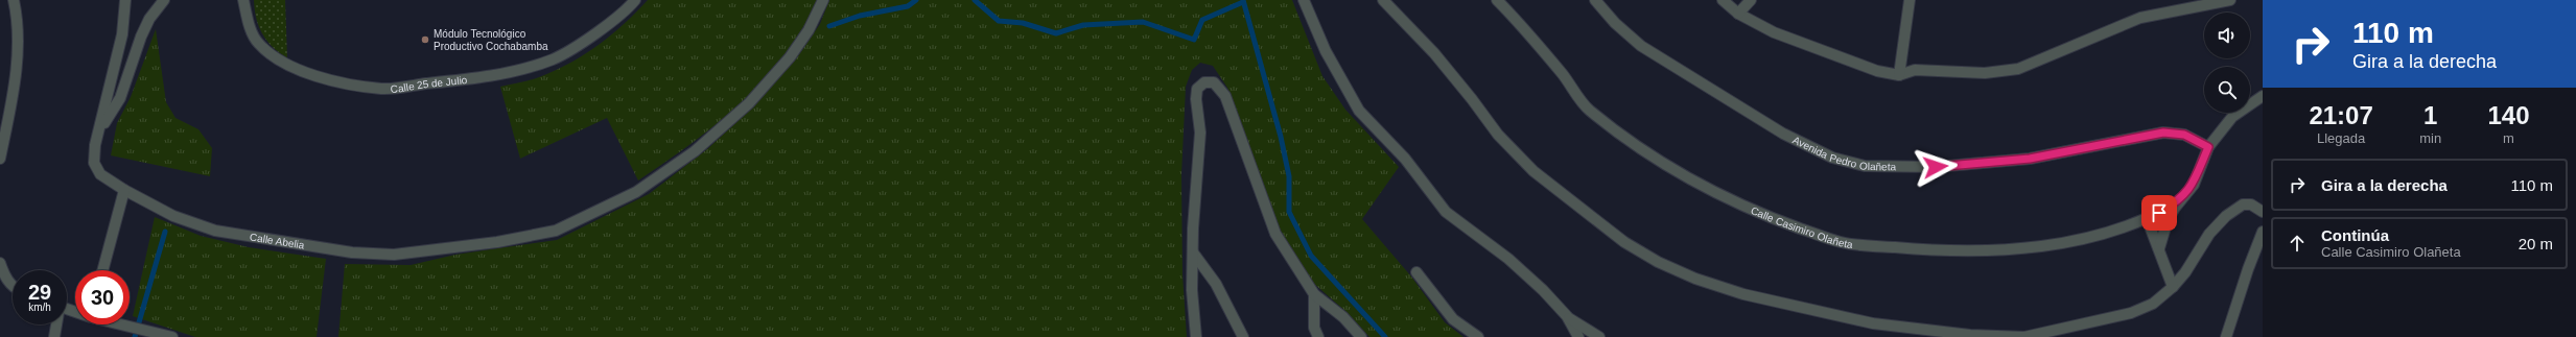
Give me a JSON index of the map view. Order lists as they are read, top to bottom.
{
  "streets": {
    "street": [
      "Calle 25 de Julio",
      "Avenida Pedro Olañeta",
      "Calle Casimiro Olañeta",
      "Calle Abelia"
    ]
  },
  "places": ["Módulo Tecnológico Productivo Cochabamba"],
  "page": {
    "turn": ["110 m", "Gira a la derecha"],
    "eta": [
      "21:07",
      "Llegada",
      "1",
      "min",
      "140",
      "m"
    ],
    "list": [
      {
        "name": "Gira a la derecha",
        "value": "110 m"
      },
      {
        "name": "Continúa",
        "note": "Calle Casimiro Olañeta",
        "value": "20 m"
      }
    ],
    "speed": "29 km/h",
    "limit": "30"
  }
}
